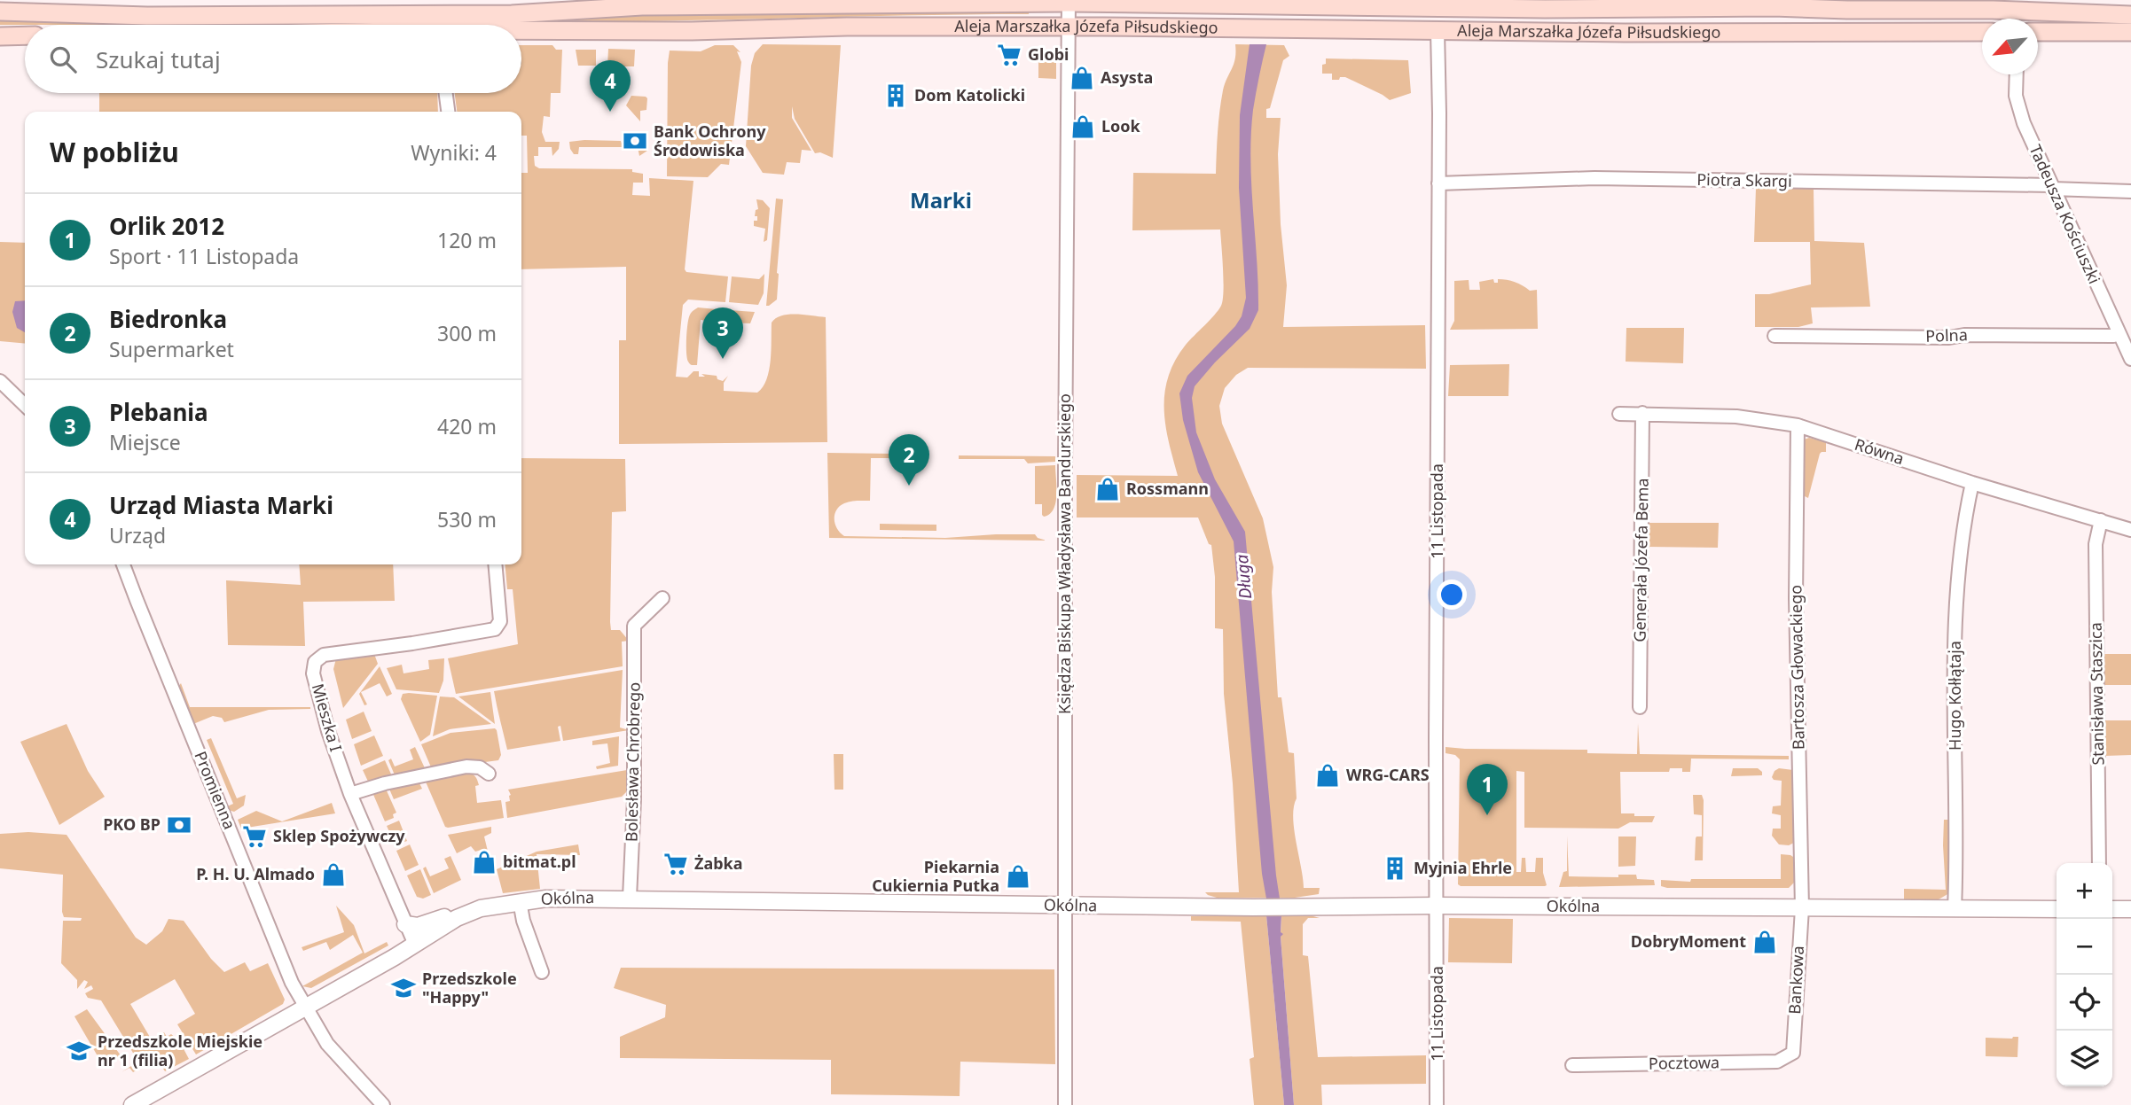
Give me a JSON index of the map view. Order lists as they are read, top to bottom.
{
  "streets": {
    "main road": ["Aleja Marszałka Józefa Piłsudskiego"],
    "street": [
      "Piotra Skargi",
      "Tadeusza Kościuszki",
      "Polna",
      "Równa",
      "11 Listopada",
      "Księdza Biskupa Władysława Bandurskiego",
      "Generała Józefa Bema",
      "Bartosza Głowackiego",
      "Stanisława Staszica",
      "Hugo Kołłątaja",
      "Mieszka I",
      "Bolesława Chrobrego",
      "Promienna",
      "Okólna",
      "Bankowa",
      "Pocztowa"
    ]
  },
  "crossings": [
    ["Aleja Marszałka Józefa Piłsudskiego", "11 Listopada"],
    ["Aleja Marszałka Józefa Piłsudskiego", "Księdza Biskupa Władysława Bandurskiego"],
    ["Piotra Skargi", "Tadeusza Kościuszki"],
    ["Piotra Skargi", "11 Listopada"],
    ["Tadeusza Kościuszki", "Polna"],
    ["Równa", "Generała Józefa Bema"],
    ["Równa", "Bartosza Głowackiego"],
    ["Równa", "Stanisława Staszica"],
    ["Równa", "Hugo Kołłątaja"],
    ["11 Listopada", "Okólna"],
    ["Księdza Biskupa Władysława Bandurskiego", "Okólna"],
    ["Bartosza Głowackiego", "Okólna"],
    ["Bartosza Głowackiego", "Bankowa"],
    ["Hugo Kołłątaja", "Okólna"],
    ["Mieszka I", "Okólna"],
    ["Bolesława Chrobrego", "Okólna"],
    ["Promienna", "Okólna"],
    ["Okólna", "Bankowa"],
    ["Bankowa", "Pocztowa"]
  ],
  "districts": ["Marki"],
  "water": ["Długa"],
  "places": {
    "supermarket": ["Globi", "Sklep Spożywczy", "Żabka"],
    "shop": [
      "Asysta",
      "Look",
      "Rossmann",
      "WRG-CARS",
      "bitmat.pl",
      "P. H. U. Almado",
      "Piekarnia Cukiernia Putka",
      "DobryMoment"
    ],
    "building": ["Dom Katolicki", "Myjnia Ehrle"],
    "bank": ["Bank Ochrony Środowiska", "PKO BP"],
    "school or university": ["Przedszkole \"Happy\"", "Przedszkole Miejskie nr 1 (filia)"]
  },
  "north": "bottom left",
  "page": {
    "search": "Szukaj tutaj",
    "pins": [
      "4",
      "3",
      "2",
      "1"
    ],
    "heading": ["W pobliżu", "Wyniki: 4"],
    "list": [
      {
        "mark": "1",
        "name": "Orlik 2012",
        "note": "Sport · 11 Listopada",
        "value": "120 m"
      },
      {
        "mark": "2",
        "name": "Biedronka",
        "note": "Supermarket",
        "value": "300 m"
      },
      {
        "mark": "3",
        "name": "Plebania",
        "note": "Miejsce",
        "value": "420 m"
      },
      {
        "mark": "4",
        "name": "Urząd Miasta Marki",
        "note": "Urząd",
        "value": "530 m"
      }
    ],
    "map_buttons": ["+", "−"]
  }
}
